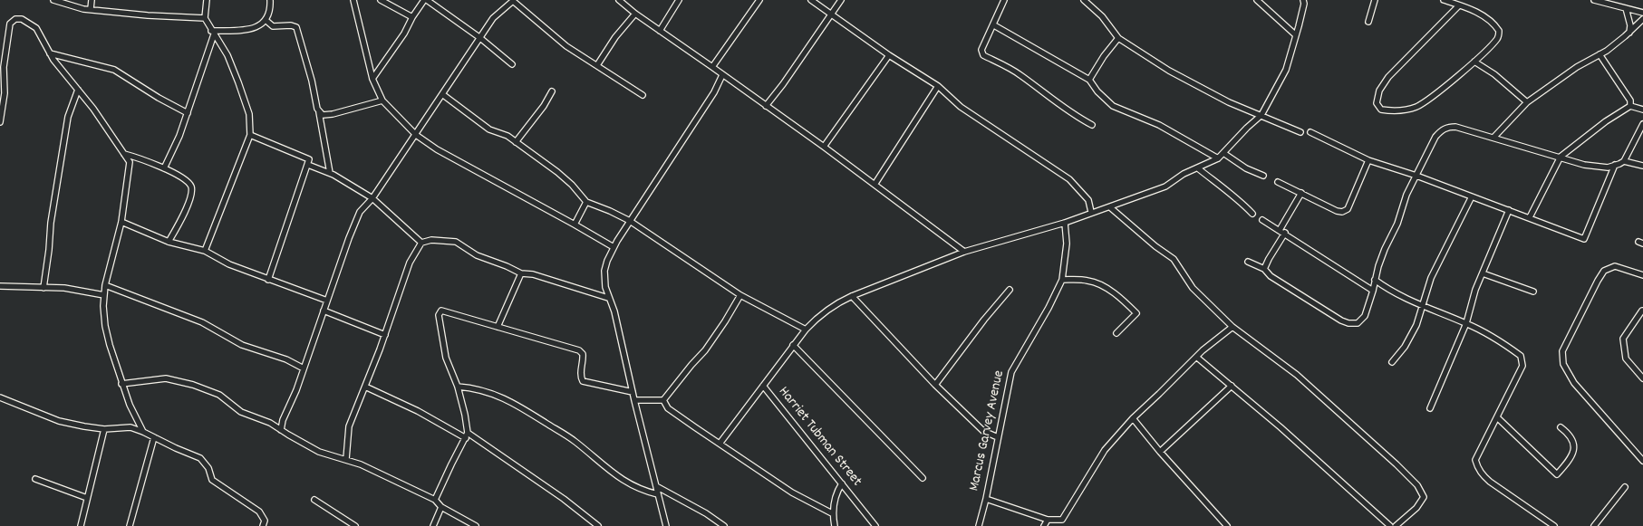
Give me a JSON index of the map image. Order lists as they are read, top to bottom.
{
  "streets": {
    "street": ["Marcus Garvey Avenue", "Harriet Tubman Street"]
  },
  "crossings": [
    ["Marcus Garvey Avenue", "Harriet Tubman Street"]
  ]
}
